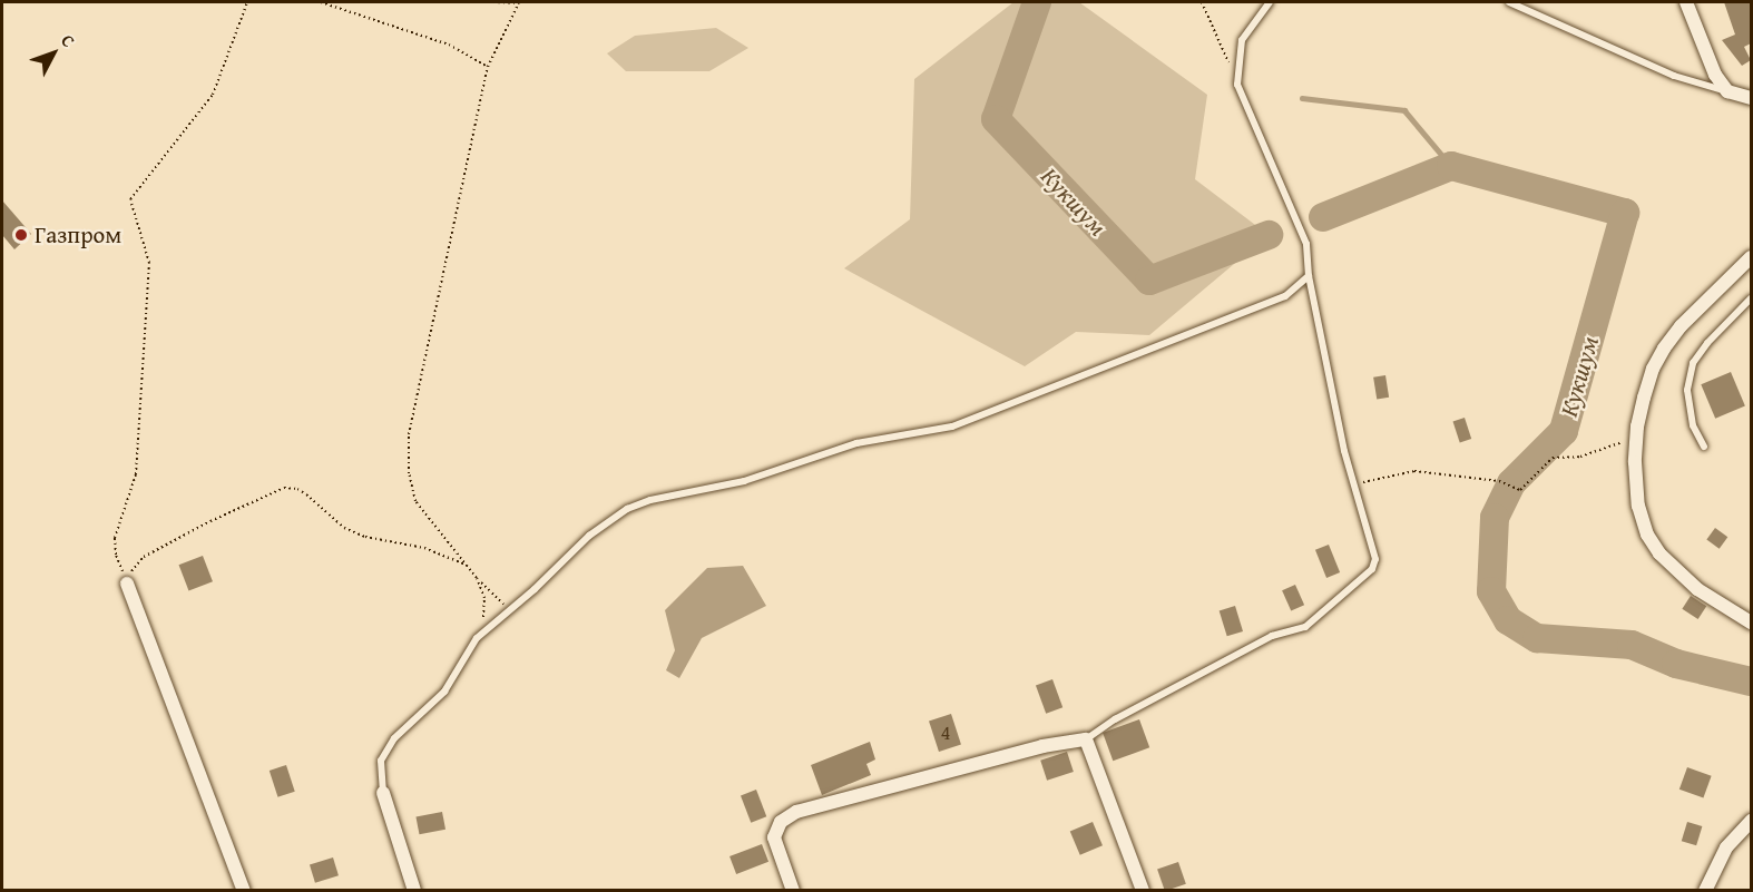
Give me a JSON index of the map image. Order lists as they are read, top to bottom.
{
  "water": ["Кукшум"],
  "places": ["Газпром"],
  "house_numbers": ["4"],
  "north": "top right"
}
